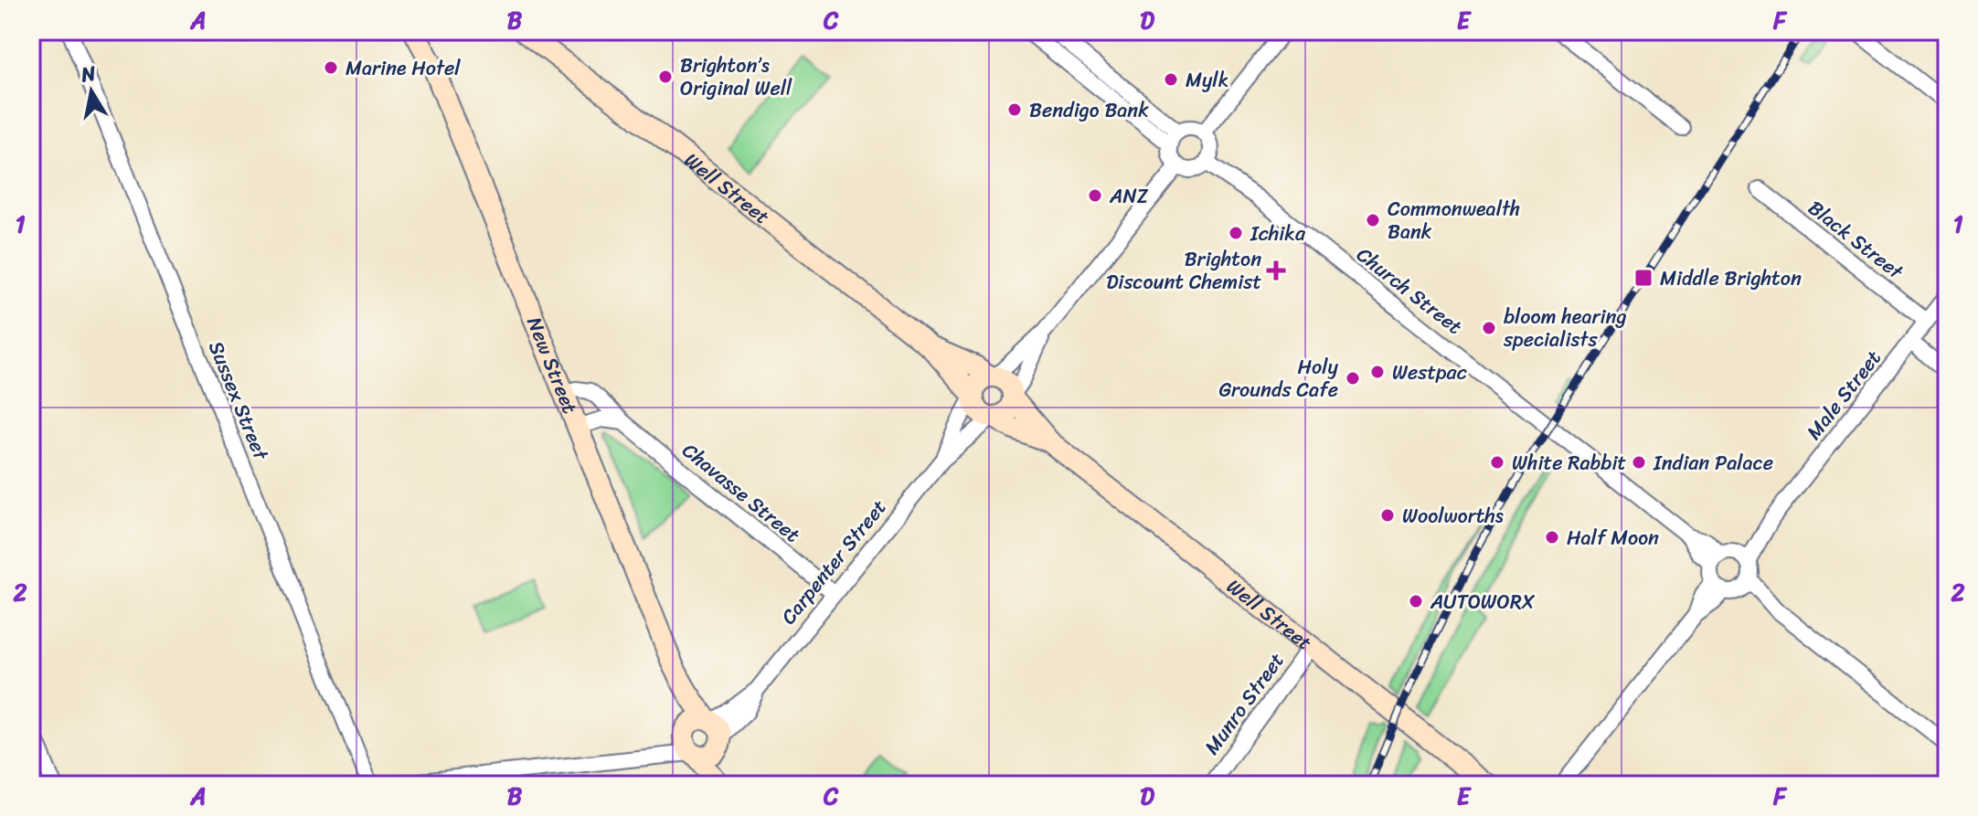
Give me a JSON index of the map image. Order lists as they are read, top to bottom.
{
  "streets": {
    "street": [
      "Well Street",
      "Black Street",
      "Church Street",
      "New Street",
      "Male Street",
      "Sussex Street",
      "Chavasse Street",
      "Carpenter Street",
      "Munro Street"
    ]
  },
  "crossings": [
    ["Well Street", "Carpenter Street"],
    ["Well Street", "Munro Street"],
    ["Black Street", "Male Street"],
    ["Church Street", "Male Street"],
    ["New Street", "Chavasse Street"],
    ["New Street", "Carpenter Street"],
    ["Chavasse Street", "Carpenter Street"]
  ],
  "places": {
    "other": [
      "Marine Hotel",
      "Brighton’s Original Well",
      "Mylk",
      "Bendigo Bank",
      "ANZ",
      "Commonwealth Bank",
      "Ichika",
      "bloom hearing specialists",
      "Westpac",
      "Holy Grounds Cafe",
      "White Rabbit",
      "Indian Palace",
      "Woolworths",
      "Half Moon",
      "AUTOWORX"
    ],
    "health": ["Brighton Discount Chemist"],
    "transit": ["Middle Brighton"]
  },
  "north": "top",
  "grid": {
    "columns": [
      "A",
      "B",
      "C",
      "D",
      "E",
      "F"
    ],
    "rows": ["1", "2"]
  }
}
